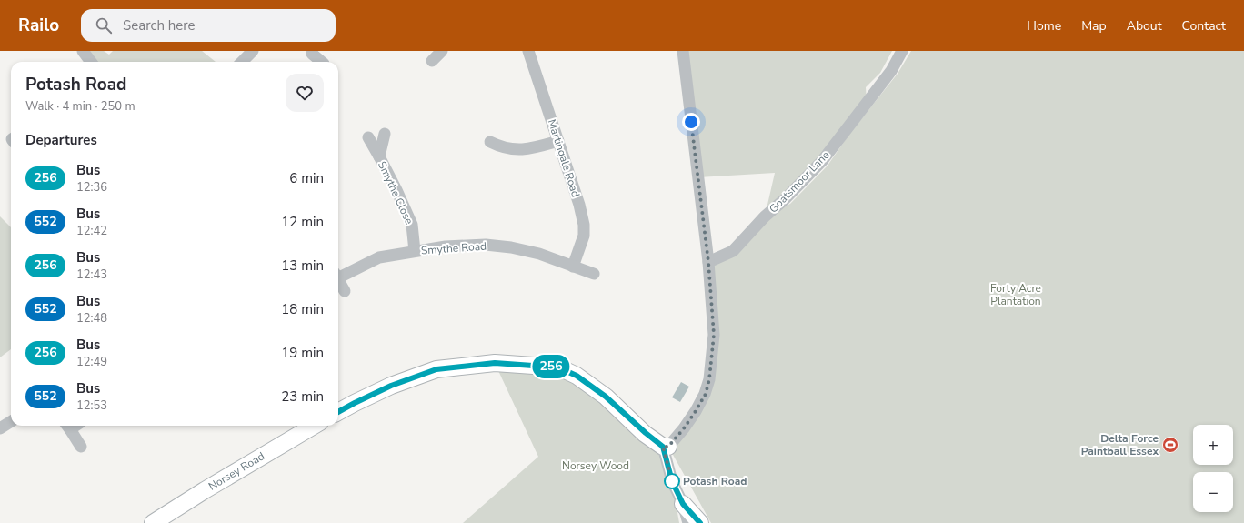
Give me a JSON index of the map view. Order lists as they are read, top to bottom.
{
  "streets": {
    "street": [
      "Martingale Road",
      "Goatsmoor Lane",
      "Smythe Close",
      "Smythe Road",
      "Norsey Road"
    ]
  },
  "crossings": [
    ["Martingale Road", "Smythe Road"],
    ["Smythe Close", "Smythe Road"]
  ],
  "parks": ["Forty Acre Plantation", "Norsey Wood"],
  "places": {
    "sports": ["Delta Force Paintball Essex"],
    "other": ["Potash Road"]
  },
  "lines": ["bus line 256"],
  "page": {
    "header": "Railo",
    "search": "Search here",
    "nav": [
      "Home",
      "Map",
      "About",
      "Contact"
    ],
    "on_map": "256",
    "heading": [
      ["Potash Road", "Walk · 4 min · 250 m"],
      "Departures"
    ],
    "list": [
      {
        "mark": "256",
        "name": "Bus",
        "note": "12:36",
        "value": "6 min"
      },
      {
        "mark": "552",
        "name": "Bus",
        "note": "12:42",
        "value": "12 min"
      },
      {
        "mark": "256",
        "name": "Bus",
        "note": "12:43",
        "value": "13 min"
      },
      {
        "mark": "552",
        "name": "Bus",
        "note": "12:48",
        "value": "18 min"
      },
      {
        "mark": "256",
        "name": "Bus",
        "note": "12:49",
        "value": "19 min"
      },
      {
        "mark": "552",
        "name": "Bus",
        "note": "12:53",
        "value": "23 min"
      }
    ],
    "map_buttons": ["+", "−"]
  }
}
